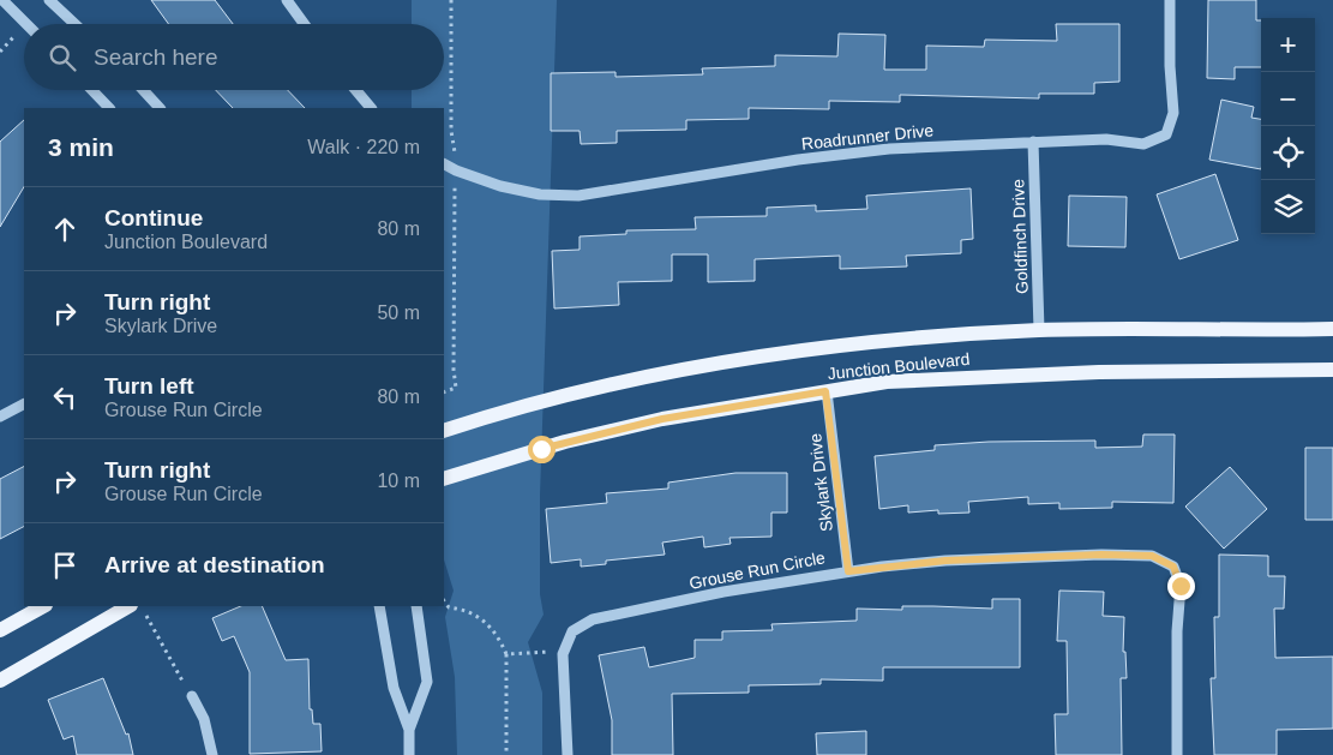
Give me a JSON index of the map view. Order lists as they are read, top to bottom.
{
  "streets": {
    "main road": ["Junction Boulevard"],
    "street": [
      "Roadrunner Drive",
      "Goldfinch Drive",
      "Skylark Drive",
      "Grouse Run Circle"
    ]
  },
  "crossings": [
    ["Roadrunner Drive", "Goldfinch Drive"],
    ["Goldfinch Drive", "Junction Boulevard"],
    ["Junction Boulevard", "Skylark Drive"],
    ["Skylark Drive", "Grouse Run Circle"]
  ],
  "page": {
    "map_buttons": ["+", "−"],
    "search": "Search here",
    "heading": ["3 min", "Walk · 220 m"],
    "list": [
      ["Continue", "Junction Boulevard", "80 m"],
      ["Turn right", "Skylark Drive", "50 m"],
      ["Turn left", "Grouse Run Circle", "80 m"],
      ["Turn right", "Grouse Run Circle", "10 m"],
      "Arrive at destination"
    ]
  }
}
